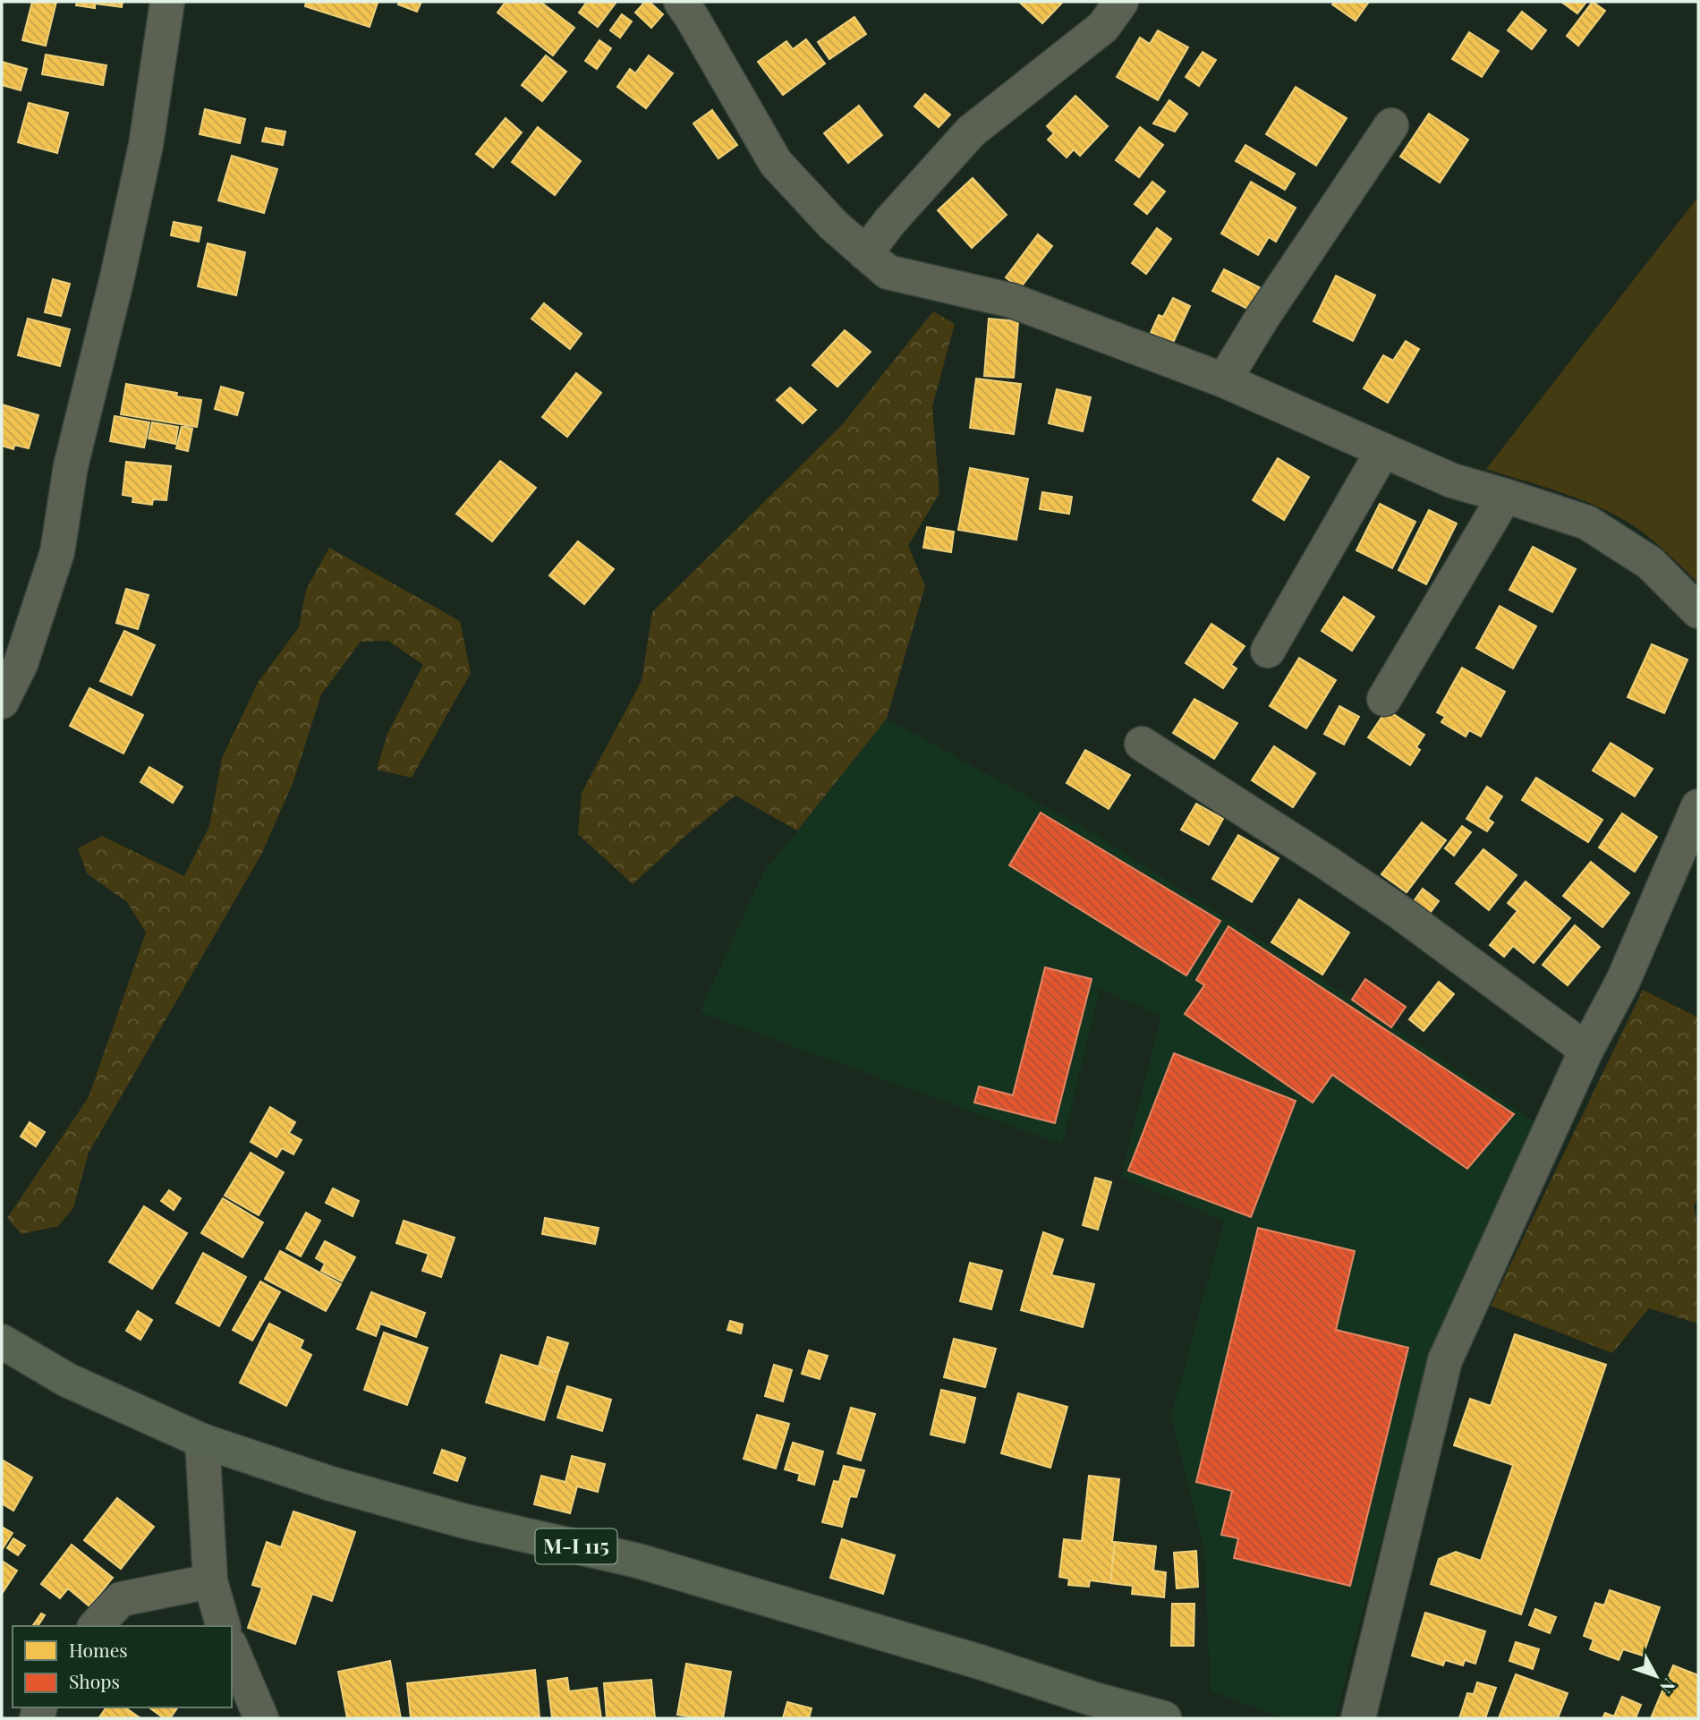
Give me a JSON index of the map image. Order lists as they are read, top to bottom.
{
  "streets": {
    "main road": ["M-I 115"]
  },
  "legend": ["Homes", "Shops"],
  "north": "bottom right"
}
